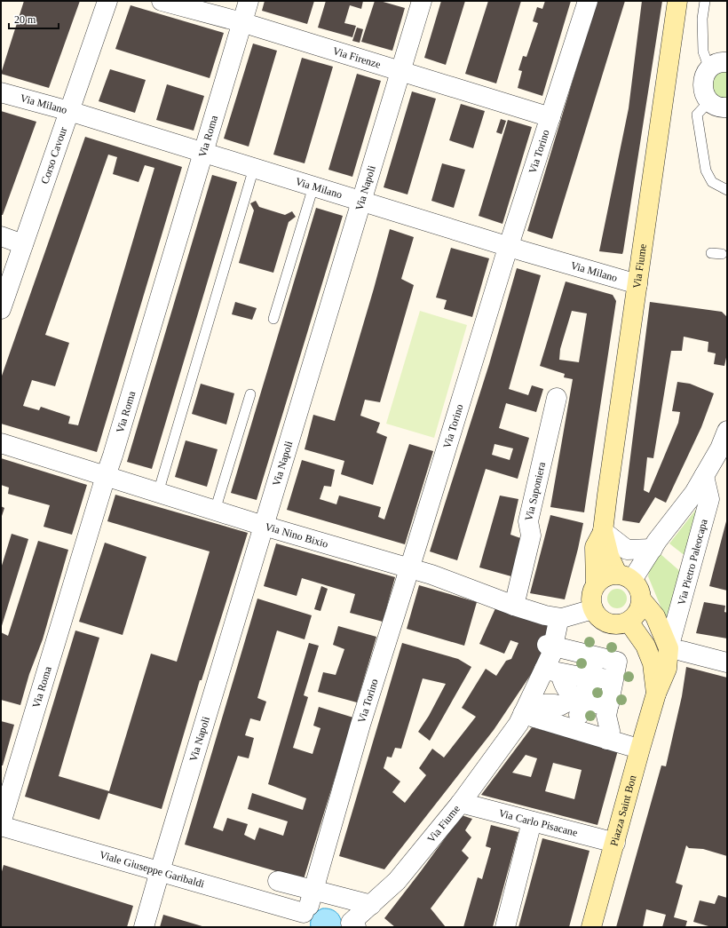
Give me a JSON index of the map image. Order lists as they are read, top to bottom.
{
  "streets": {
    "street": [
      "Via Firenze",
      "Via Milano",
      "Via Roma",
      "Via Torino",
      "Corso Cavour",
      "Via Napoli",
      "Via Fiume",
      "Via Saponiera",
      "Via Nino Bixio",
      "Via Pietro Paleocapa",
      "Piazza Saint Bon",
      "Via Carlo Pisacane",
      "Viale Giuseppe Garibaldi"
    ]
  },
  "crossings": [
    ["Via Firenze", "Via Roma"],
    ["Via Firenze", "Via Torino"],
    ["Via Firenze", "Via Napoli"],
    ["Via Milano", "Via Roma"],
    ["Via Milano", "Via Torino"],
    ["Via Milano", "Corso Cavour"],
    ["Via Milano", "Via Napoli"],
    ["Via Milano", "Via Fiume"],
    ["Via Roma", "Via Nino Bixio"],
    ["Via Roma", "Viale Giuseppe Garibaldi"],
    ["Via Torino", "Via Nino Bixio"],
    ["Via Torino", "Viale Giuseppe Garibaldi"],
    ["Via Napoli", "Via Nino Bixio"],
    ["Via Napoli", "Viale Giuseppe Garibaldi"],
    ["Via Fiume", "Via Nino Bixio"],
    ["Via Fiume", "Piazza Saint Bon"],
    ["Via Fiume", "Via Carlo Pisacane"],
    ["Via Saponiera", "Via Nino Bixio"],
    ["Via Nino Bixio", "Piazza Saint Bon"],
    ["Via Pietro Paleocapa", "Piazza Saint Bon"],
    ["Piazza Saint Bon", "Via Carlo Pisacane"]
  ],
  "scale_bar": "20 m"
}
